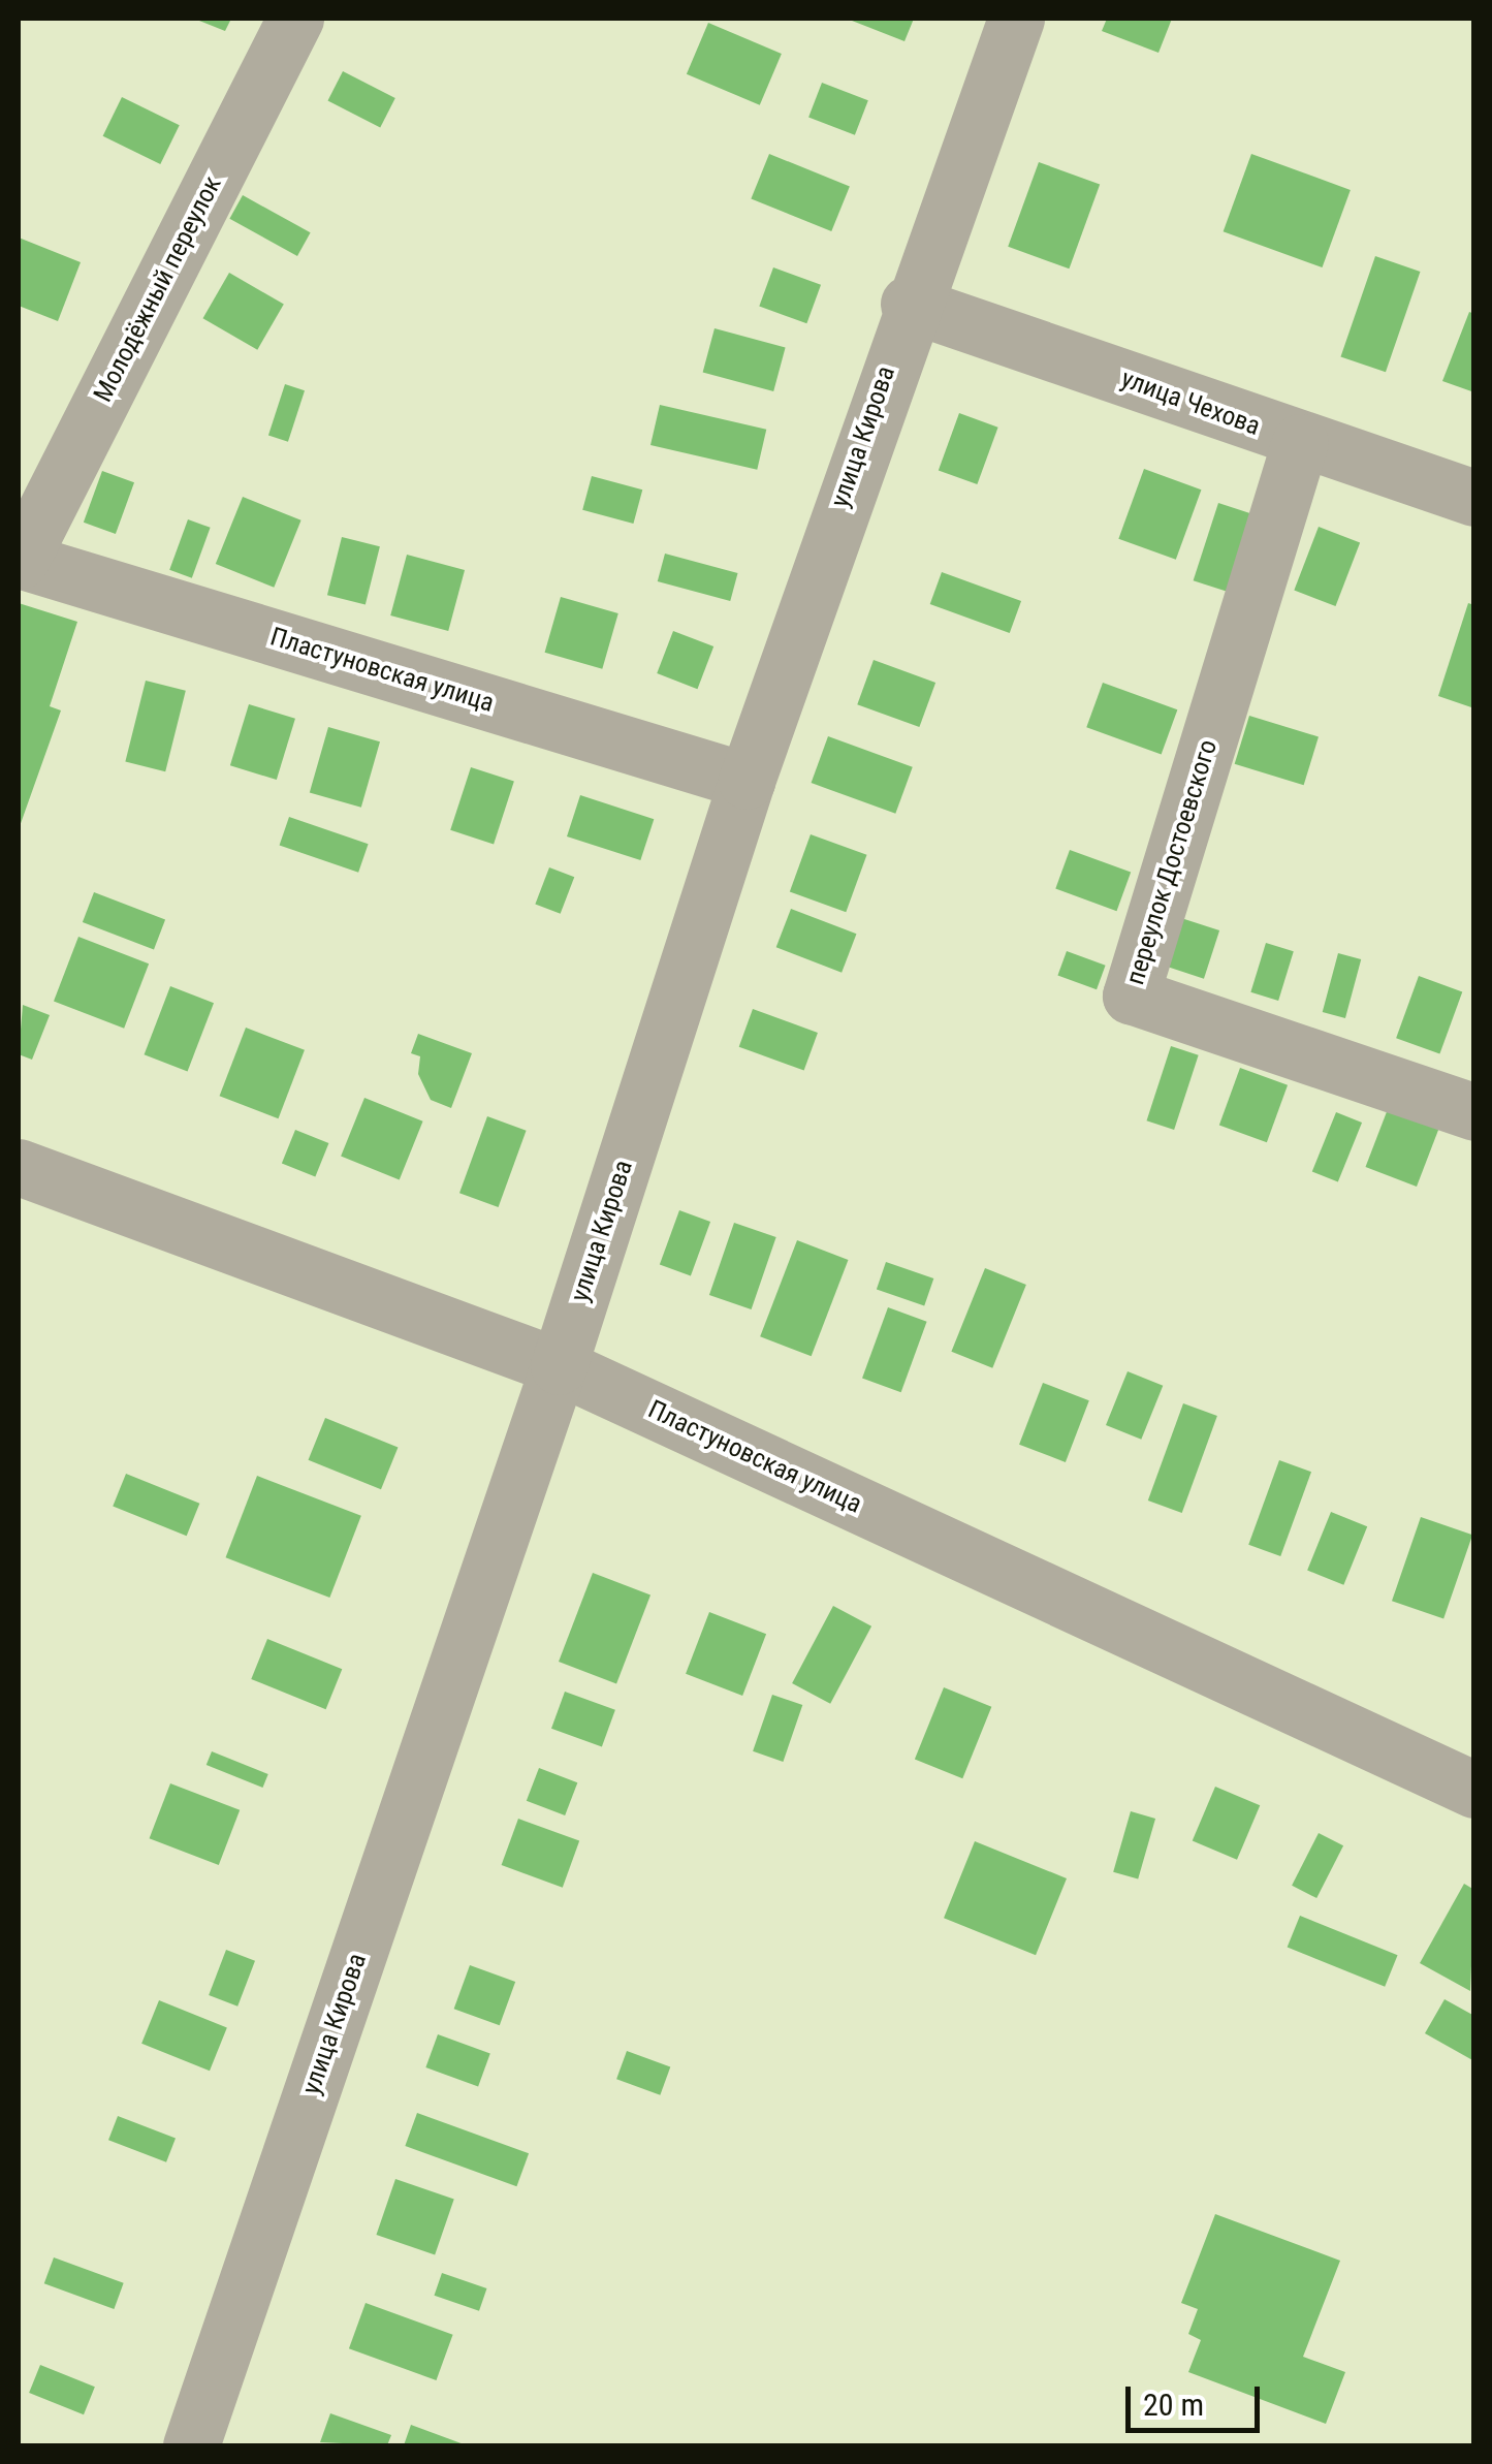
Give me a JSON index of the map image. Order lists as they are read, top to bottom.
{
  "streets": {
    "street": [
      "Молодёжный переулок",
      "улица Чехова",
      "улица Кирова",
      "Пластуновская улица",
      "переулок Достоевского"
    ]
  },
  "crossings": [
    ["Молодёжный переулок", "Пластуновская улица"],
    ["улица Чехова", "улица Кирова"],
    ["улица Чехова", "переулок Достоевского"],
    ["улица Кирова", "Пластуновская улица"]
  ],
  "scale_bar": "20 m"
}
